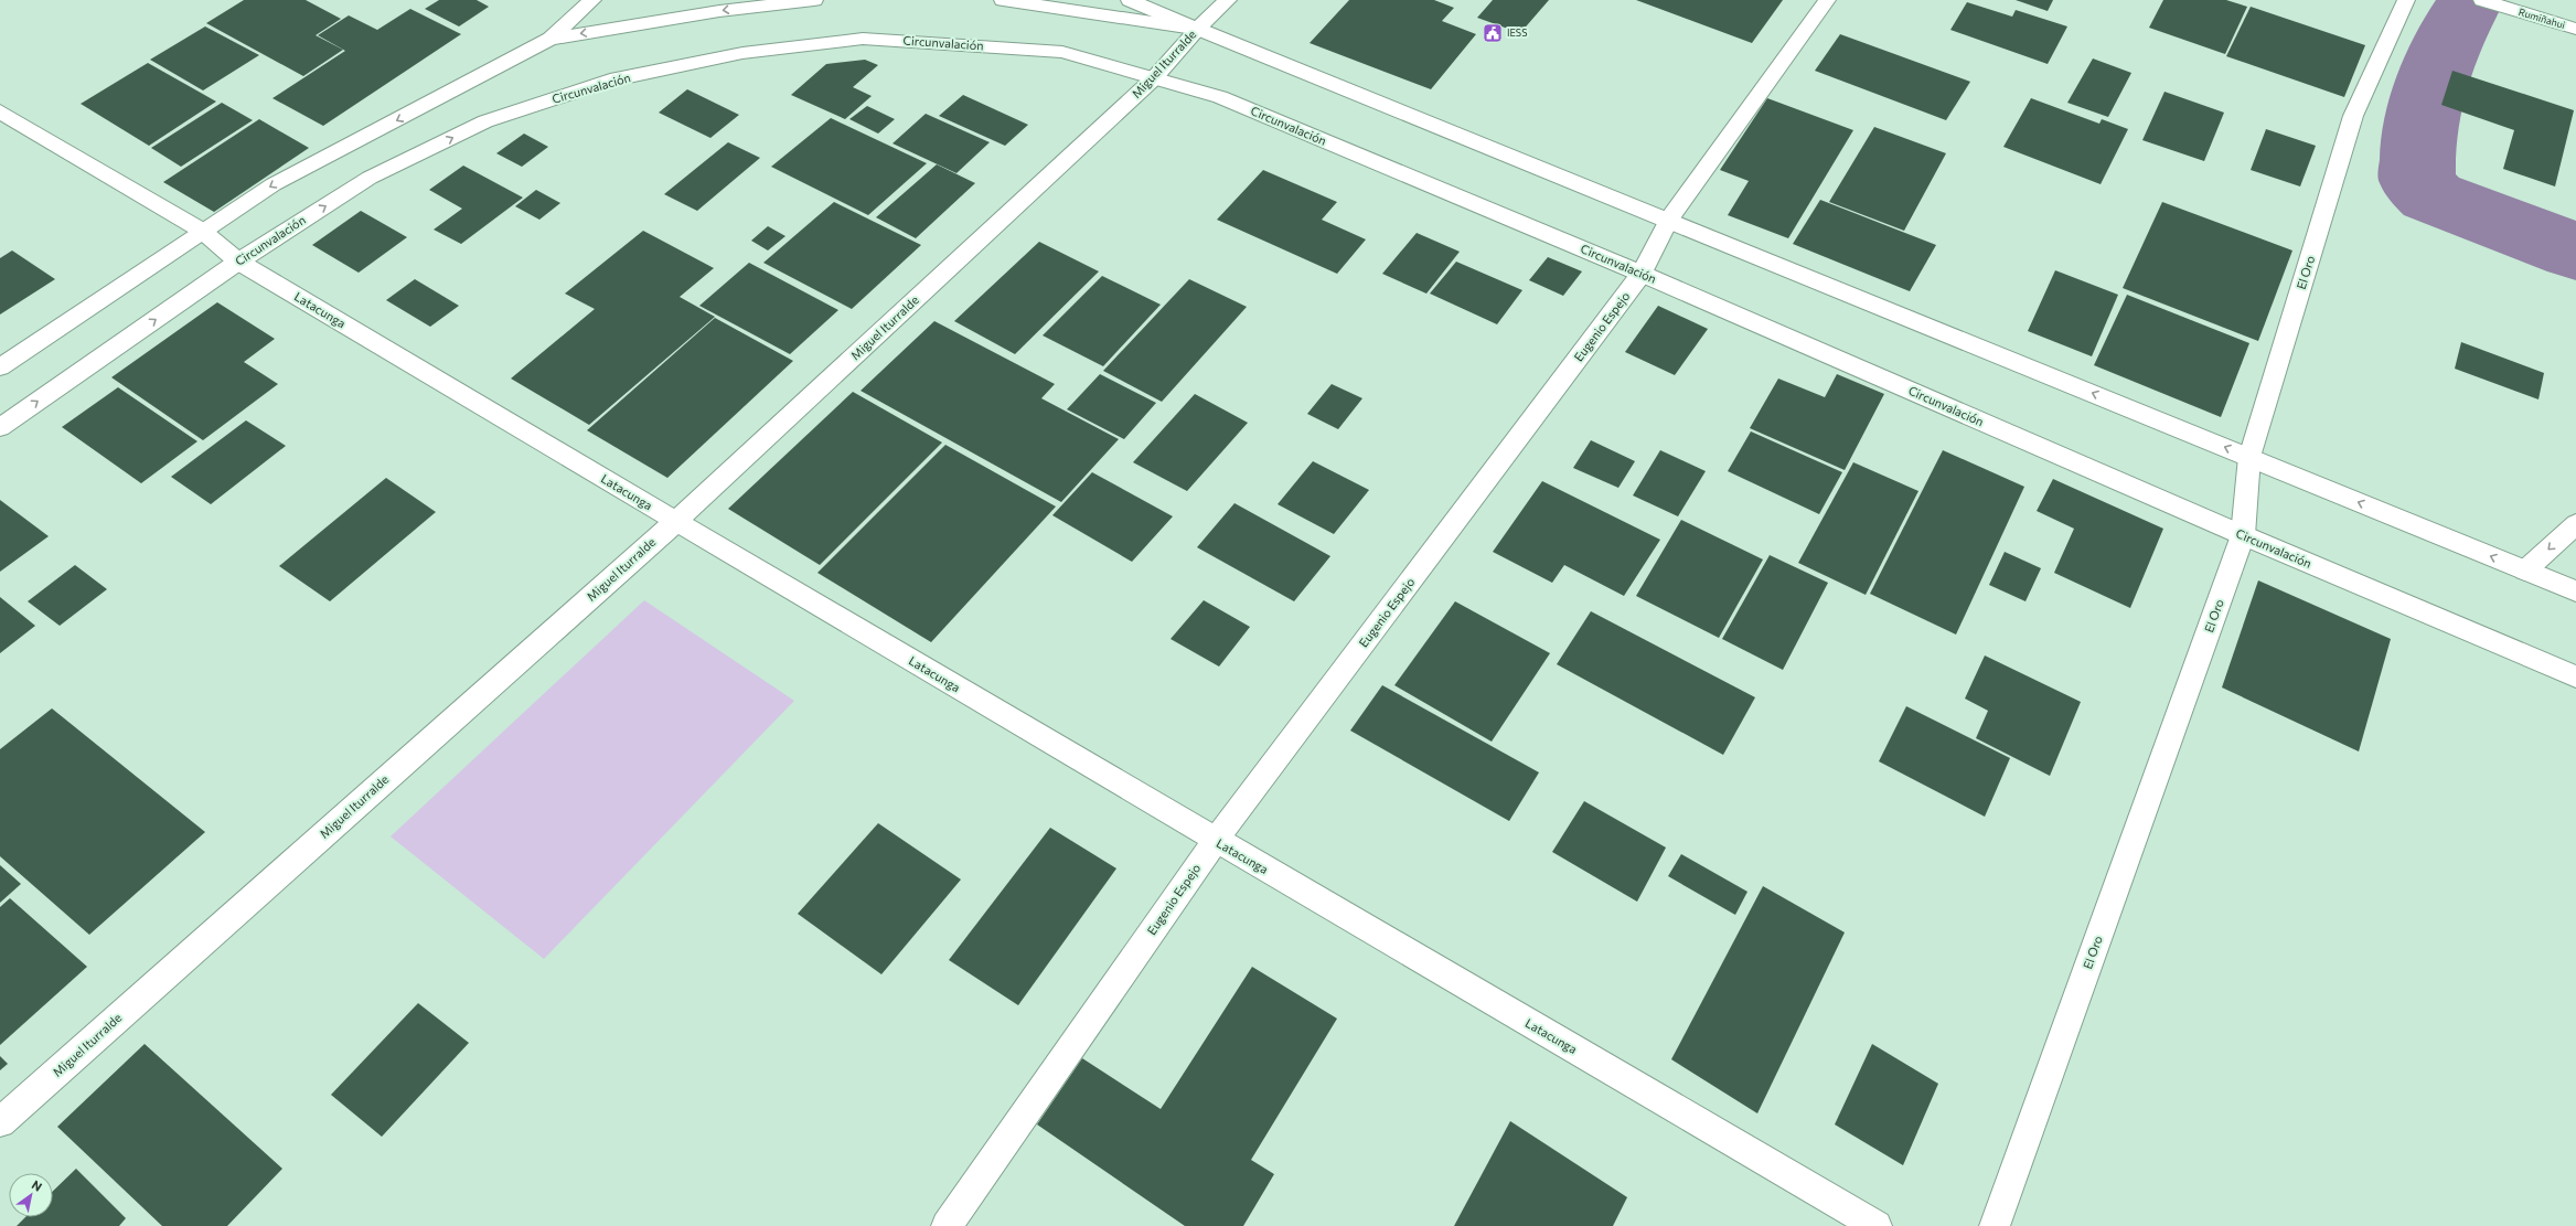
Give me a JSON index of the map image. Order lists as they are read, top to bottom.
{
  "streets": {
    "street": [
      "Rumiñahui",
      "Circunvalación",
      "Miguel Iturralde",
      "El Oro",
      "Latacunga",
      "Eugenio Espejo"
    ]
  },
  "crossings": [
    ["Circunvalación", "Miguel Iturralde"],
    ["Circunvalación", "El Oro"],
    ["Circunvalación", "Latacunga"],
    ["Circunvalación", "Eugenio Espejo"],
    ["Miguel Iturralde", "Latacunga"],
    ["Latacunga", "Eugenio Espejo"]
  ],
  "places": {
    "public building": ["IESS"]
  },
  "north": "top right"
}
